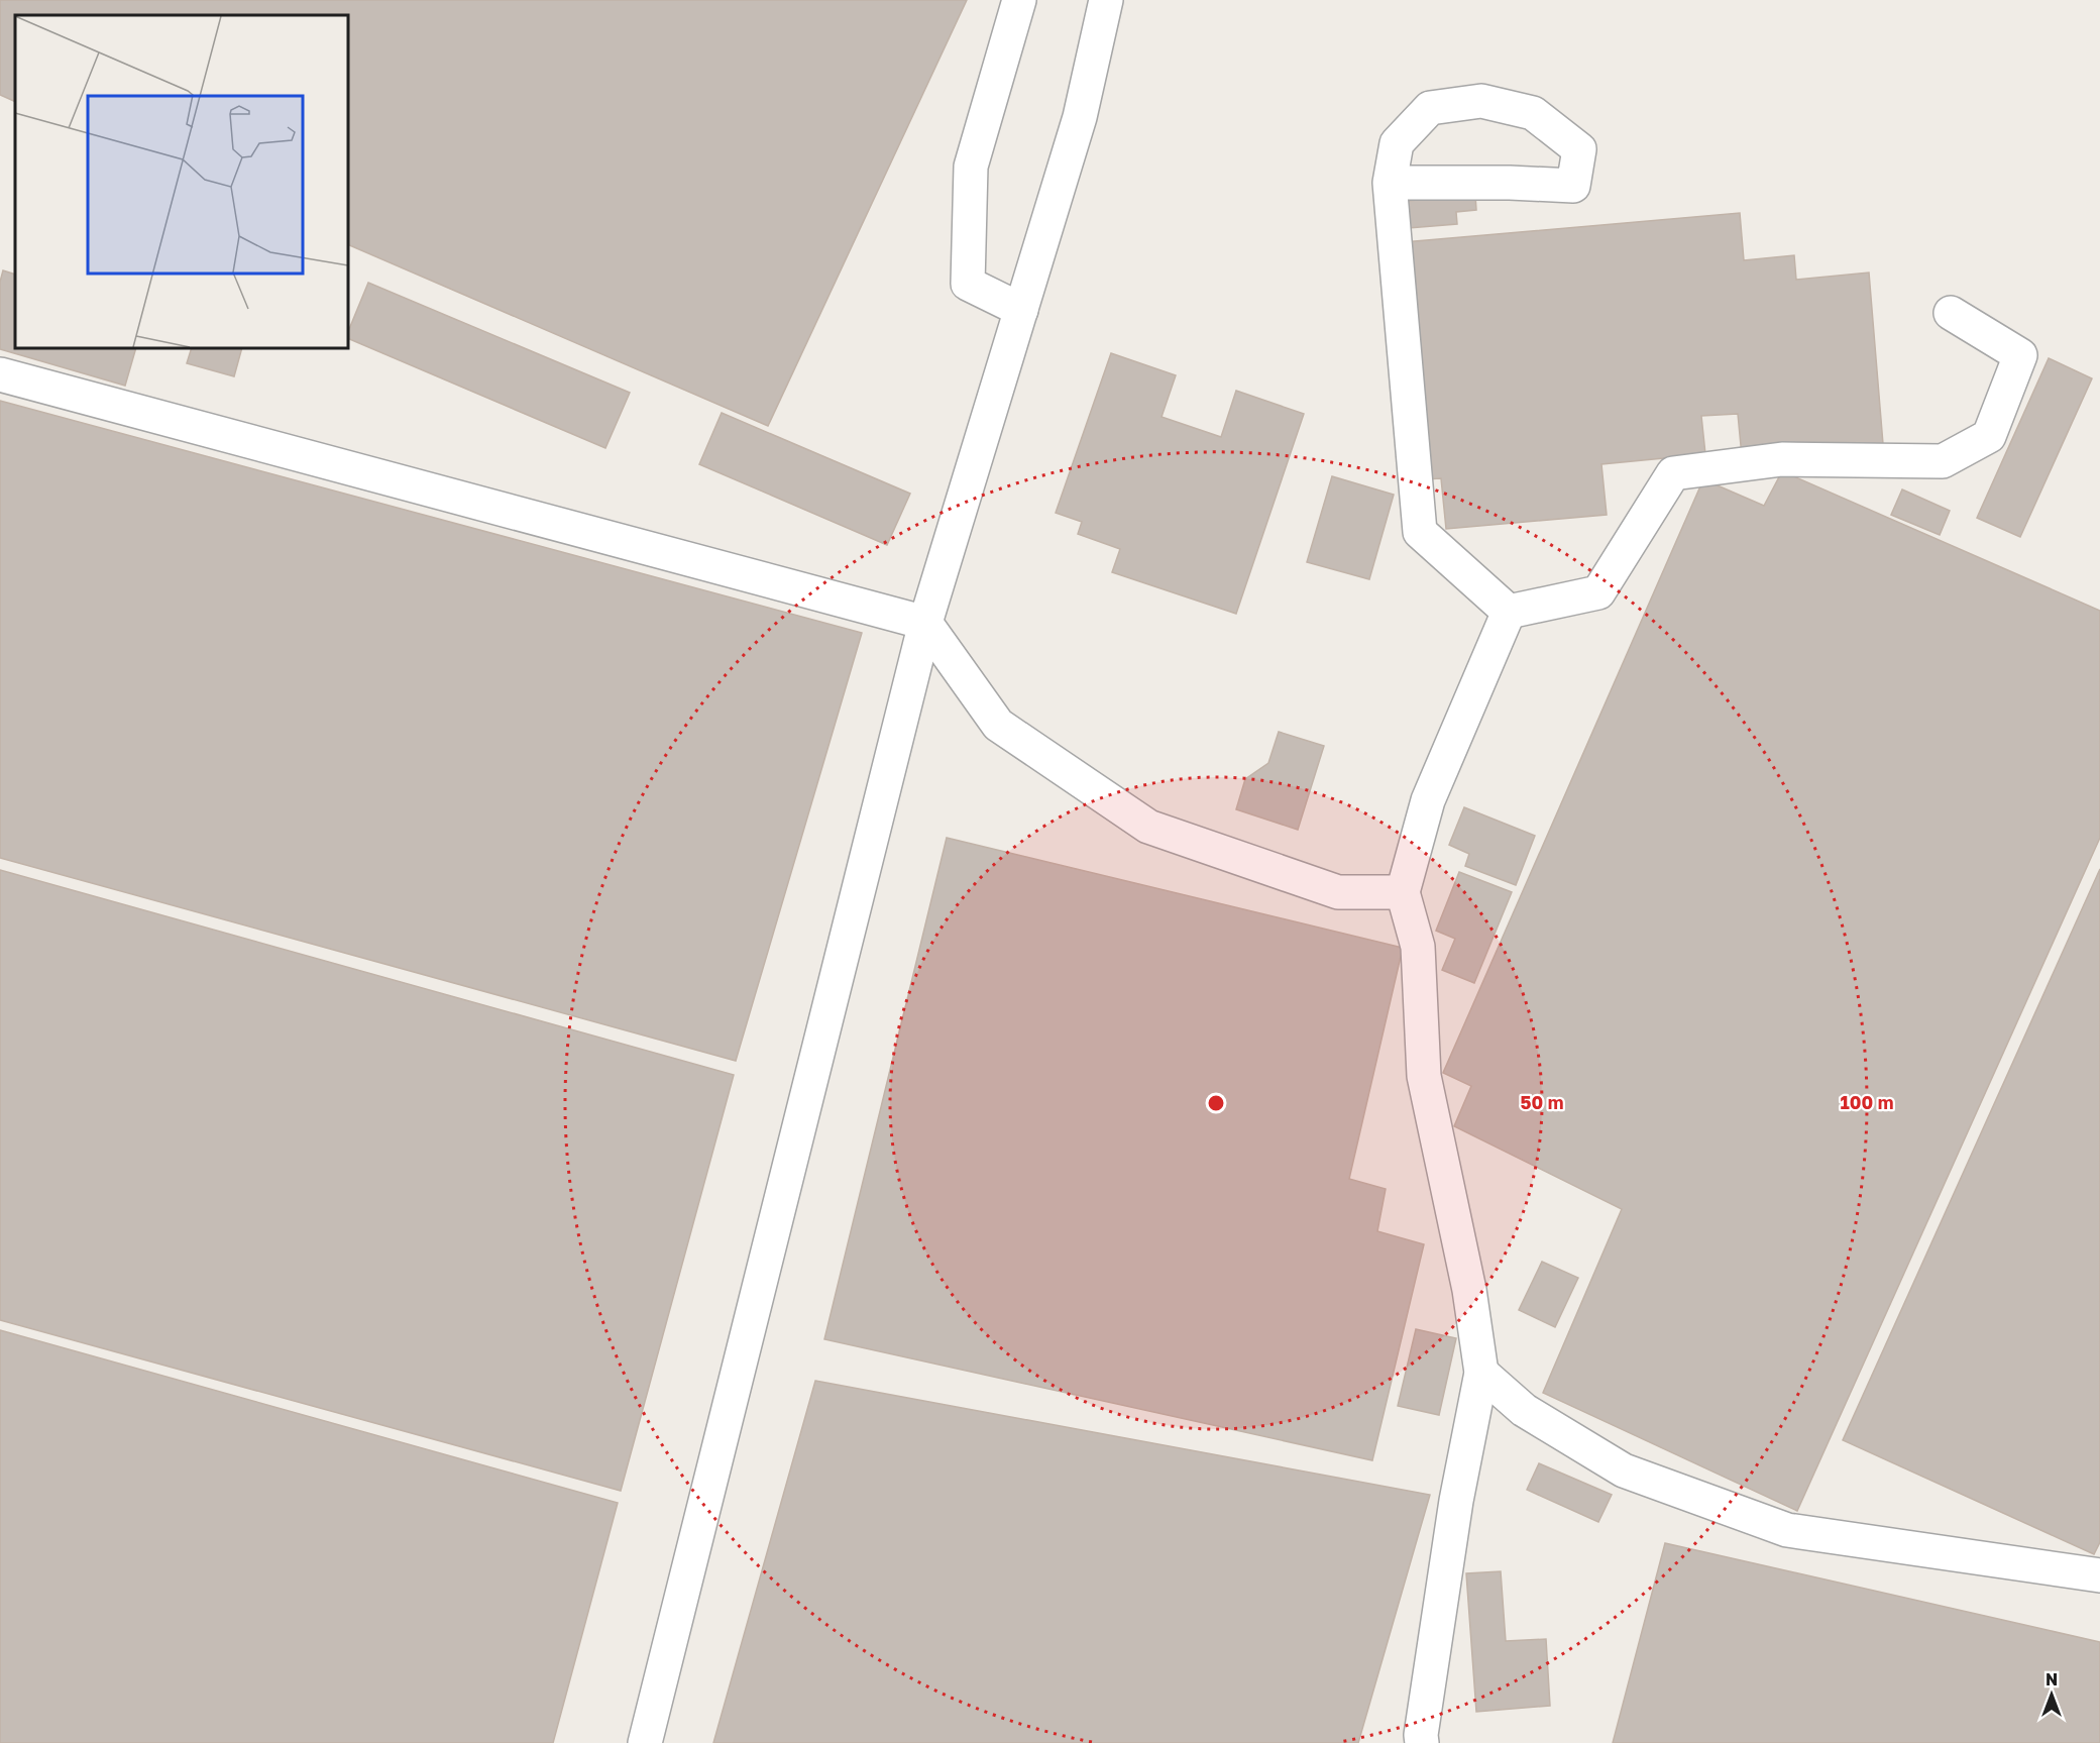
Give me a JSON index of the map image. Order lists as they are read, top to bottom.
{
  "north": "top",
  "rings": ["50 m", "100 m"]
}
